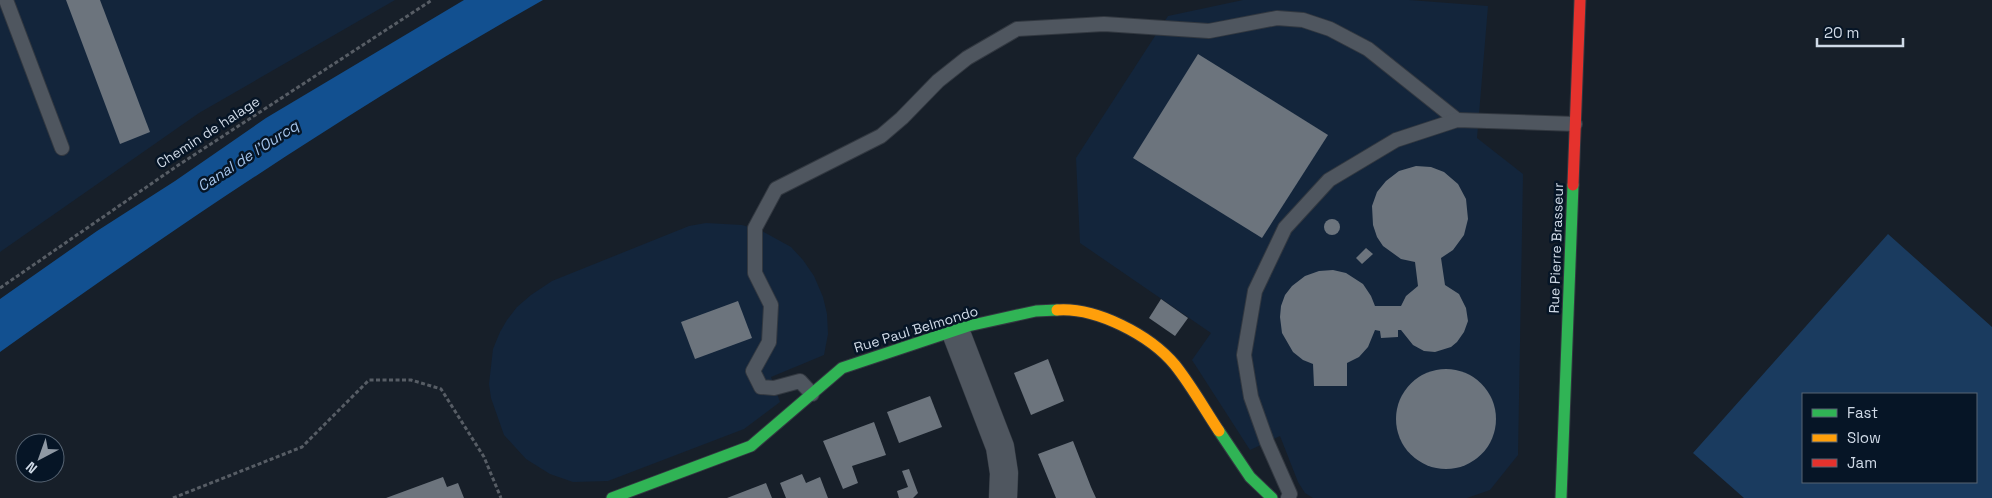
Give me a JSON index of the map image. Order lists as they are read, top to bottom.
{
  "streets": {
    "street": ["Rue Pierre Brasseur", "Rue Paul Belmondo"],
    "path": ["Chemin de halage"]
  },
  "water": ["Canal de l'Ourcq"],
  "legend": ["Fast", "Slow", "Jam"],
  "scale_bar": "20 m",
  "north": "bottom left"
}
